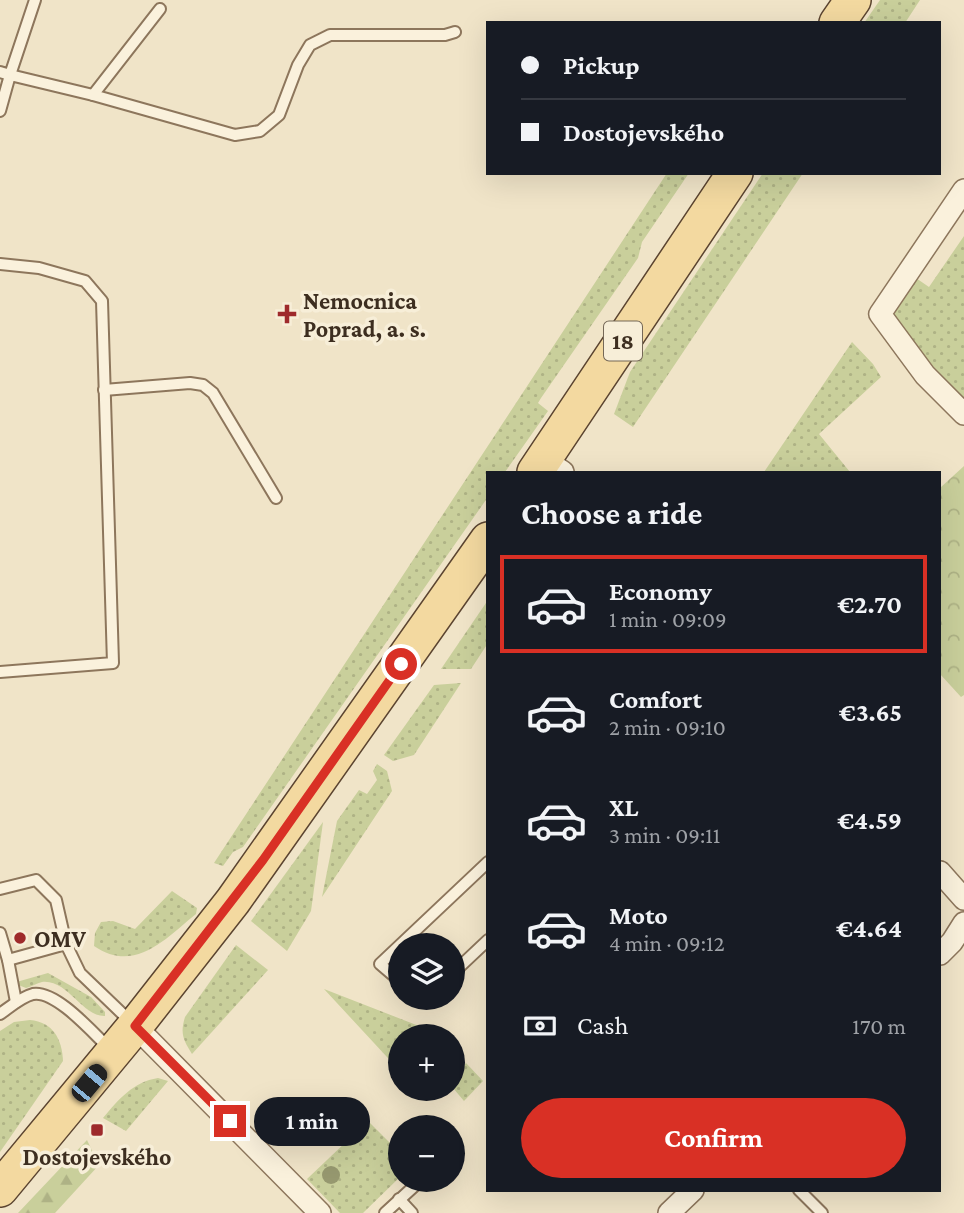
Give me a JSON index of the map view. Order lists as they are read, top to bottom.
{
  "streets": {
    "main road": ["18"]
  },
  "places": {
    "health": ["Nemocnica Poprad, a. s."],
    "other": ["OMV"],
    "transit": ["Dostojevského"]
  },
  "page": {
    "banner": ["Pickup", "Dostojevského"],
    "heading": "Choose a ride",
    "list": [
      {
        "name": "Economy",
        "note": "1 min · 09:09",
        "value": "€2.70"
      },
      {
        "name": "Comfort",
        "note": "2 min · 09:10",
        "value": "€3.65"
      },
      {
        "name": "XL",
        "note": "3 min · 09:11",
        "value": "€4.59"
      },
      {
        "name": "Moto",
        "note": "4 min · 09:12",
        "value": "€4.64"
      }
    ],
    "map_buttons": ["+", "−"],
    "pay": ["Cash", "170 m"],
    "buttons": "Confirm",
    "bubble": "1 min"
  }
}
